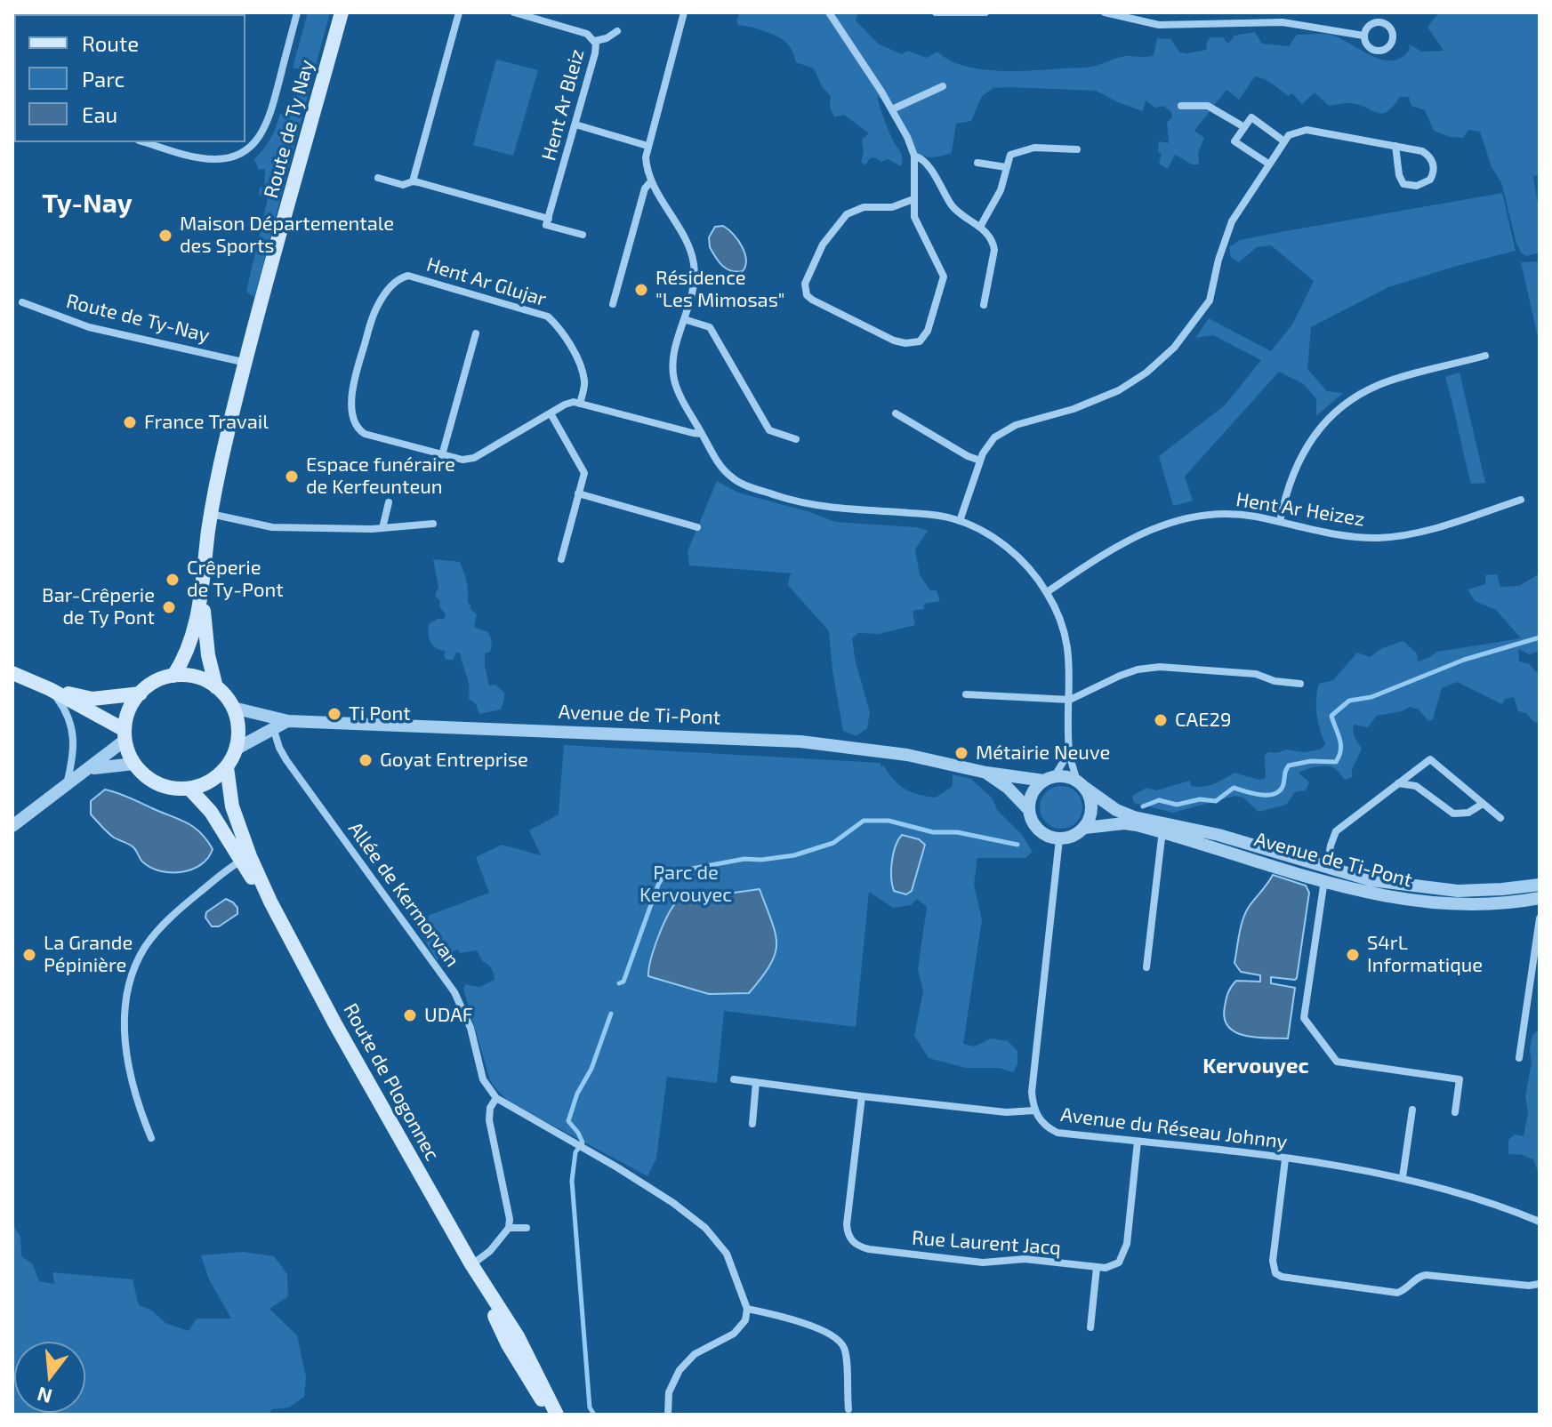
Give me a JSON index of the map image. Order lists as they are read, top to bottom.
{
  "streets": {
    "main road": ["Route de Ty Nay", "Route de Plogonnec"],
    "street": [
      "Hent Ar Bleiz",
      "Hent Ar Glujar",
      "Route de Ty-Nay",
      "Hent Ar Heizez",
      "Avenue de Ti-Pont",
      "Allée de Kermorvan",
      "Avenue du Réseau Johnny",
      "Rue Laurent Jacq"
    ]
  },
  "crossings": [
    ["Route de Ty Nay", "Route de Ty-Nay"],
    ["Route de Ty Nay", "Avenue de Ti-Pont"],
    ["Route de Ty Nay", "Route de Plogonnec"],
    ["Avenue de Ti-Pont", "Allée de Kermorvan"],
    ["Avenue de Ti-Pont", "Route de Plogonnec"],
    ["Avenue de Ti-Pont", "Avenue du Réseau Johnny"]
  ],
  "districts": ["Ty-Nay", "Kervouyec"],
  "parks": ["Parc de Kervouyec"],
  "places": [
    "Maison Départementale des Sports",
    "Résidence \"Les Mimosas\"",
    "France Travail",
    "Espace funéraire de Kerfeunteun",
    "Crêperie de Ty-Pont",
    "Bar-Crêperie de Ty Pont",
    "Ti Pont",
    "CAE29",
    "Métairie Neuve",
    "Goyat Entreprise",
    "La Grande Pépinière",
    "S4rL Informatique",
    "UDAF"
  ],
  "legend": ["Route", "Parc", "Eau"],
  "north": "bottom"
}
